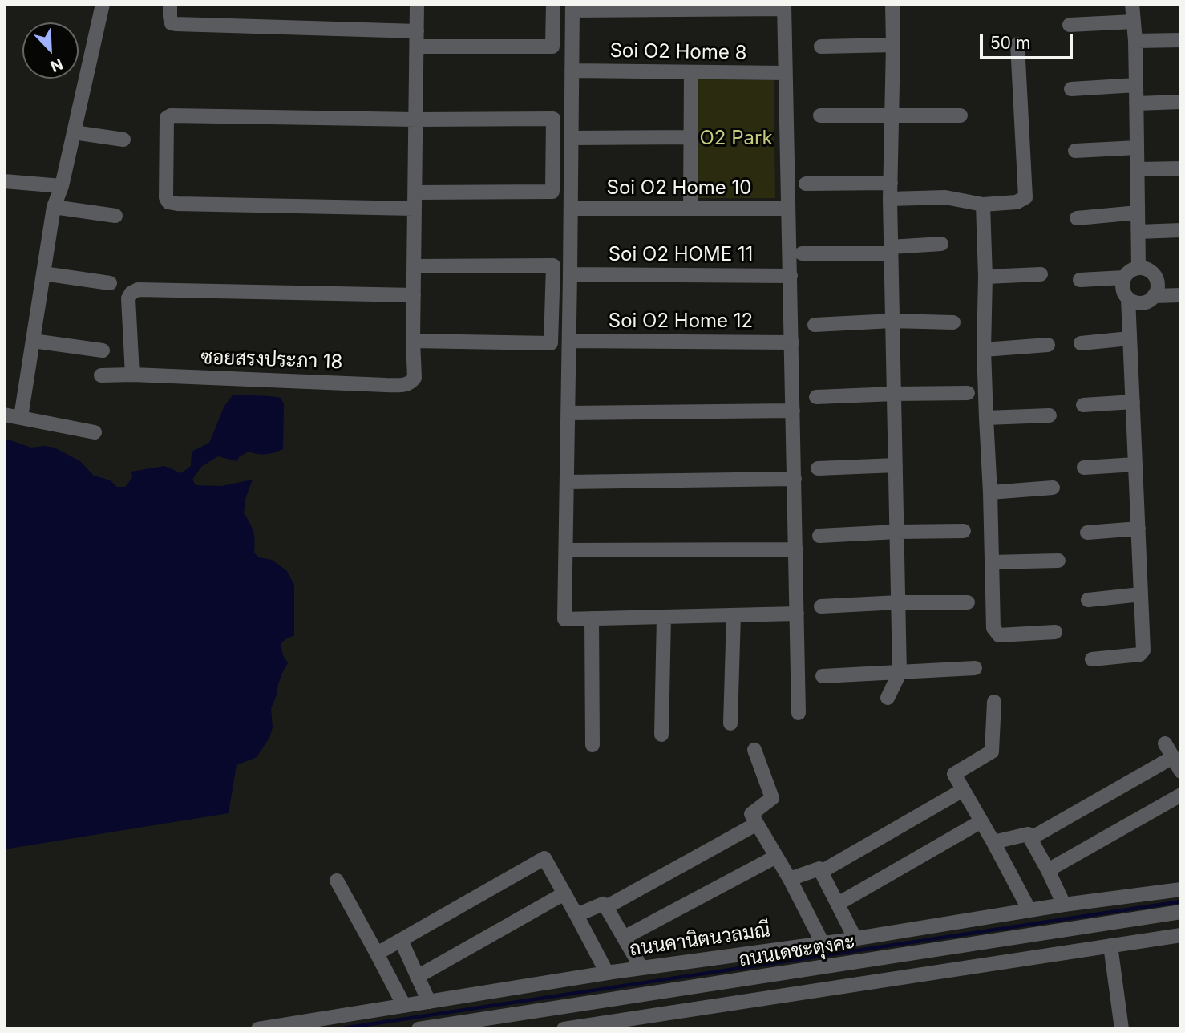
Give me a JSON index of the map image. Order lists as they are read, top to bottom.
{
  "streets": {
    "street": [
      "Soi O2 Home 8",
      "Soi O2 Home 10",
      "Soi O2 HOME 11",
      "Soi O2 Home 12",
      "ซอยสรงประภา 18",
      "ถนนคานิตนวลมณี",
      "ถนนเดชะตุงคะ"
    ]
  },
  "crossings": [
    ["ถนนคานิตนวลมณี", "ถนนเดชะตุงคะ"]
  ],
  "parks": ["O2 Park"],
  "scale_bar": "50 m",
  "north": "bottom right"
}
